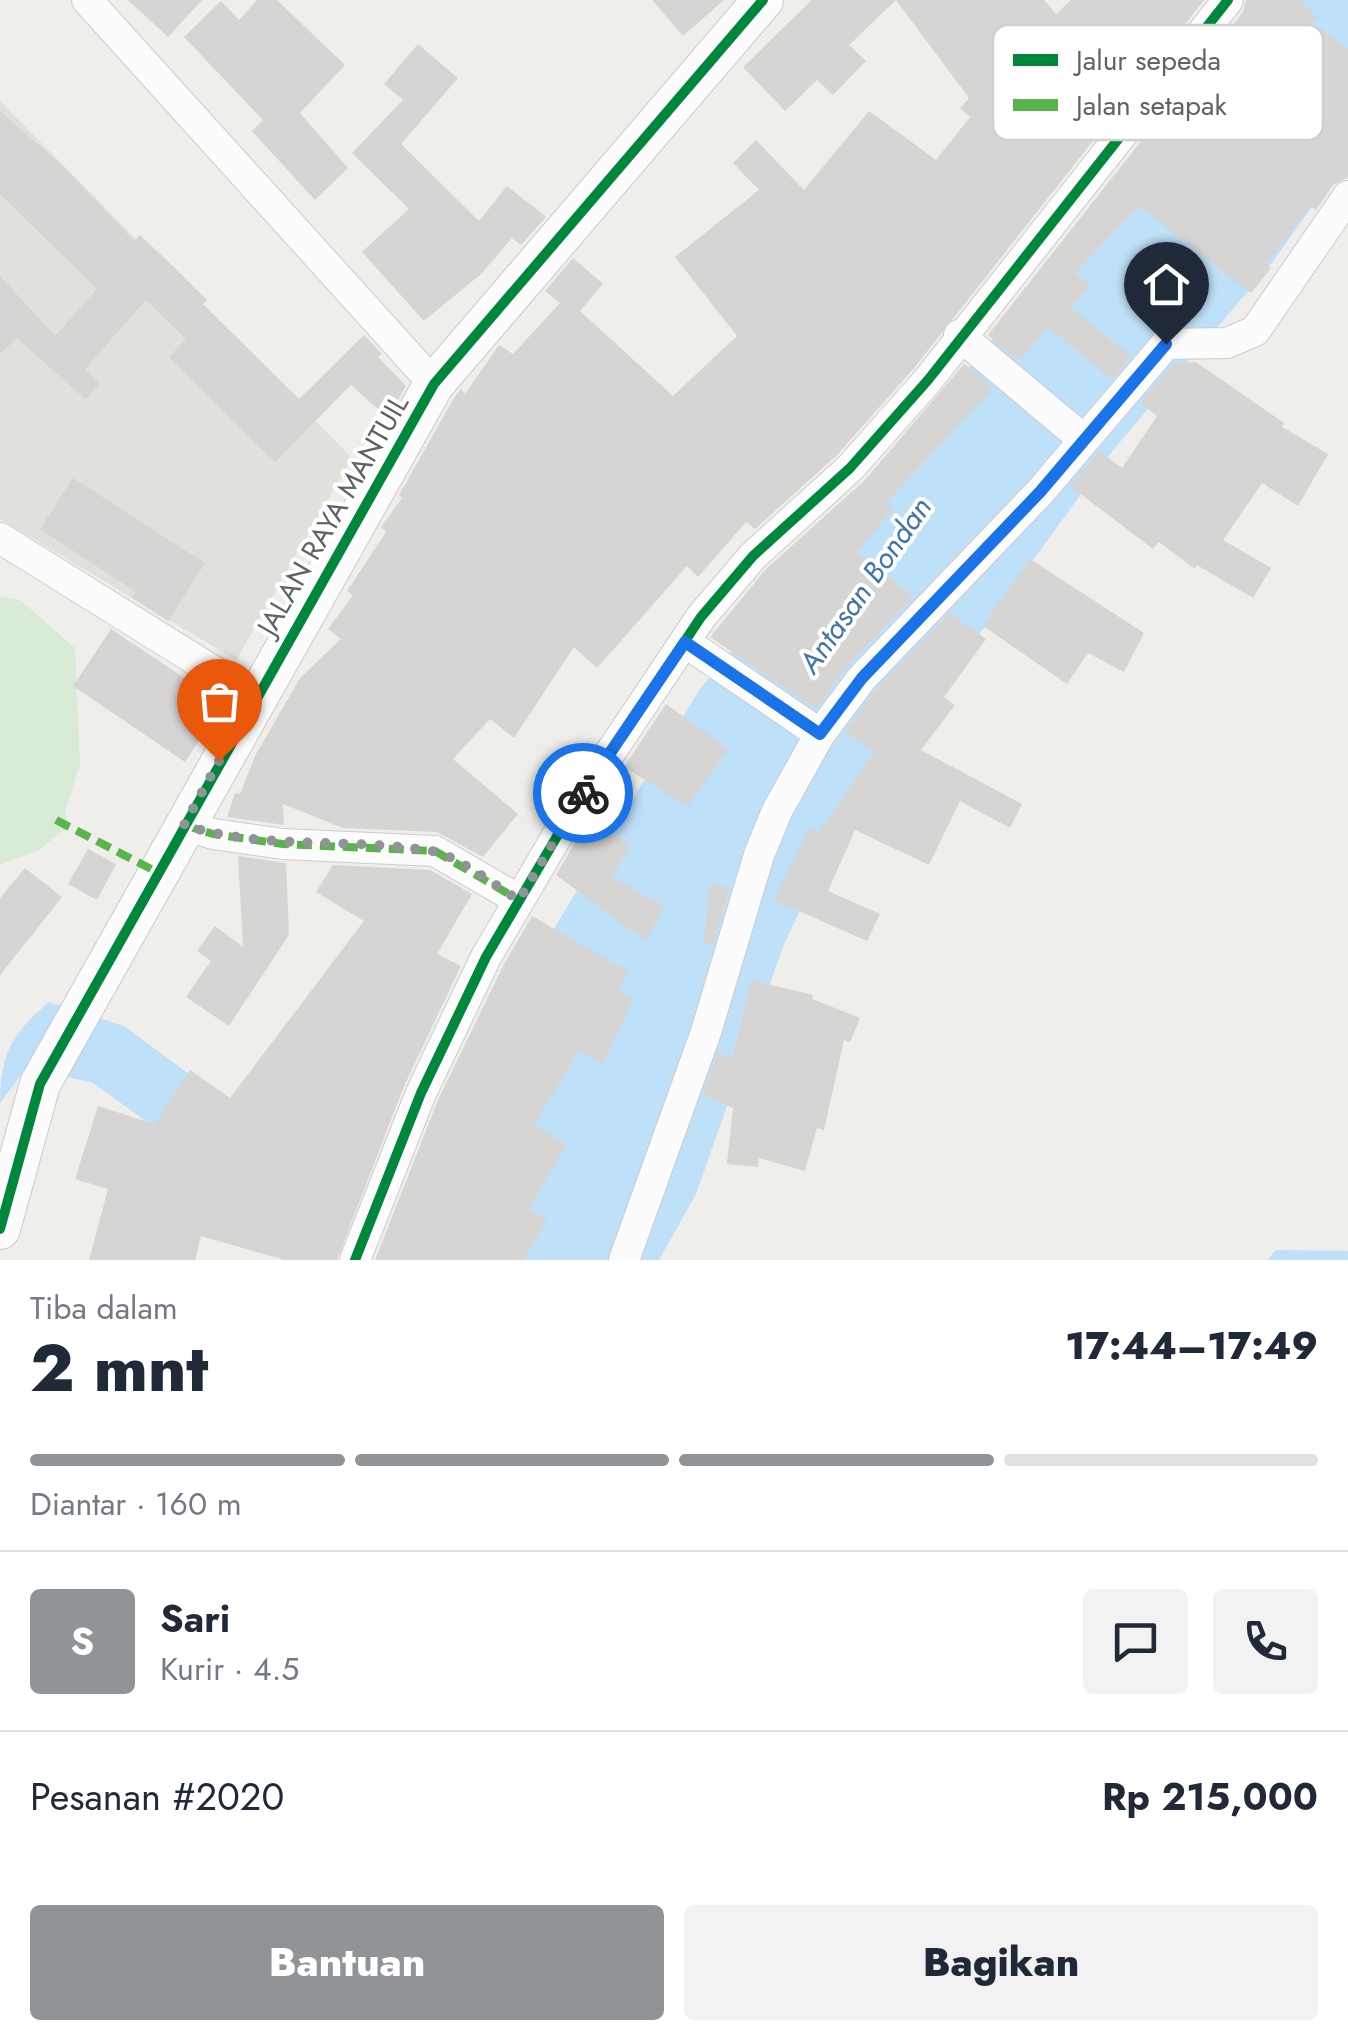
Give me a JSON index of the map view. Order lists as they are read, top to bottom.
{
  "streets": {
    "street": ["JALAN RAYA MANTUIL"]
  },
  "water": ["Antasan Bondan"],
  "legend": ["Jalur sepeda", "Jalan setapak"],
  "page": {
    "heading": ["2 mnt", "Tiba dalam", "17:44–17:49"],
    "panel": [
      "Sari",
      "Kurir · 4.5",
      "Pesanan #2020",
      "Rp 215,000"
    ],
    "bar": "Diantar · 160 m",
    "round": "S",
    "buttons": ["Bantuan", "Bagikan"]
  }
}
